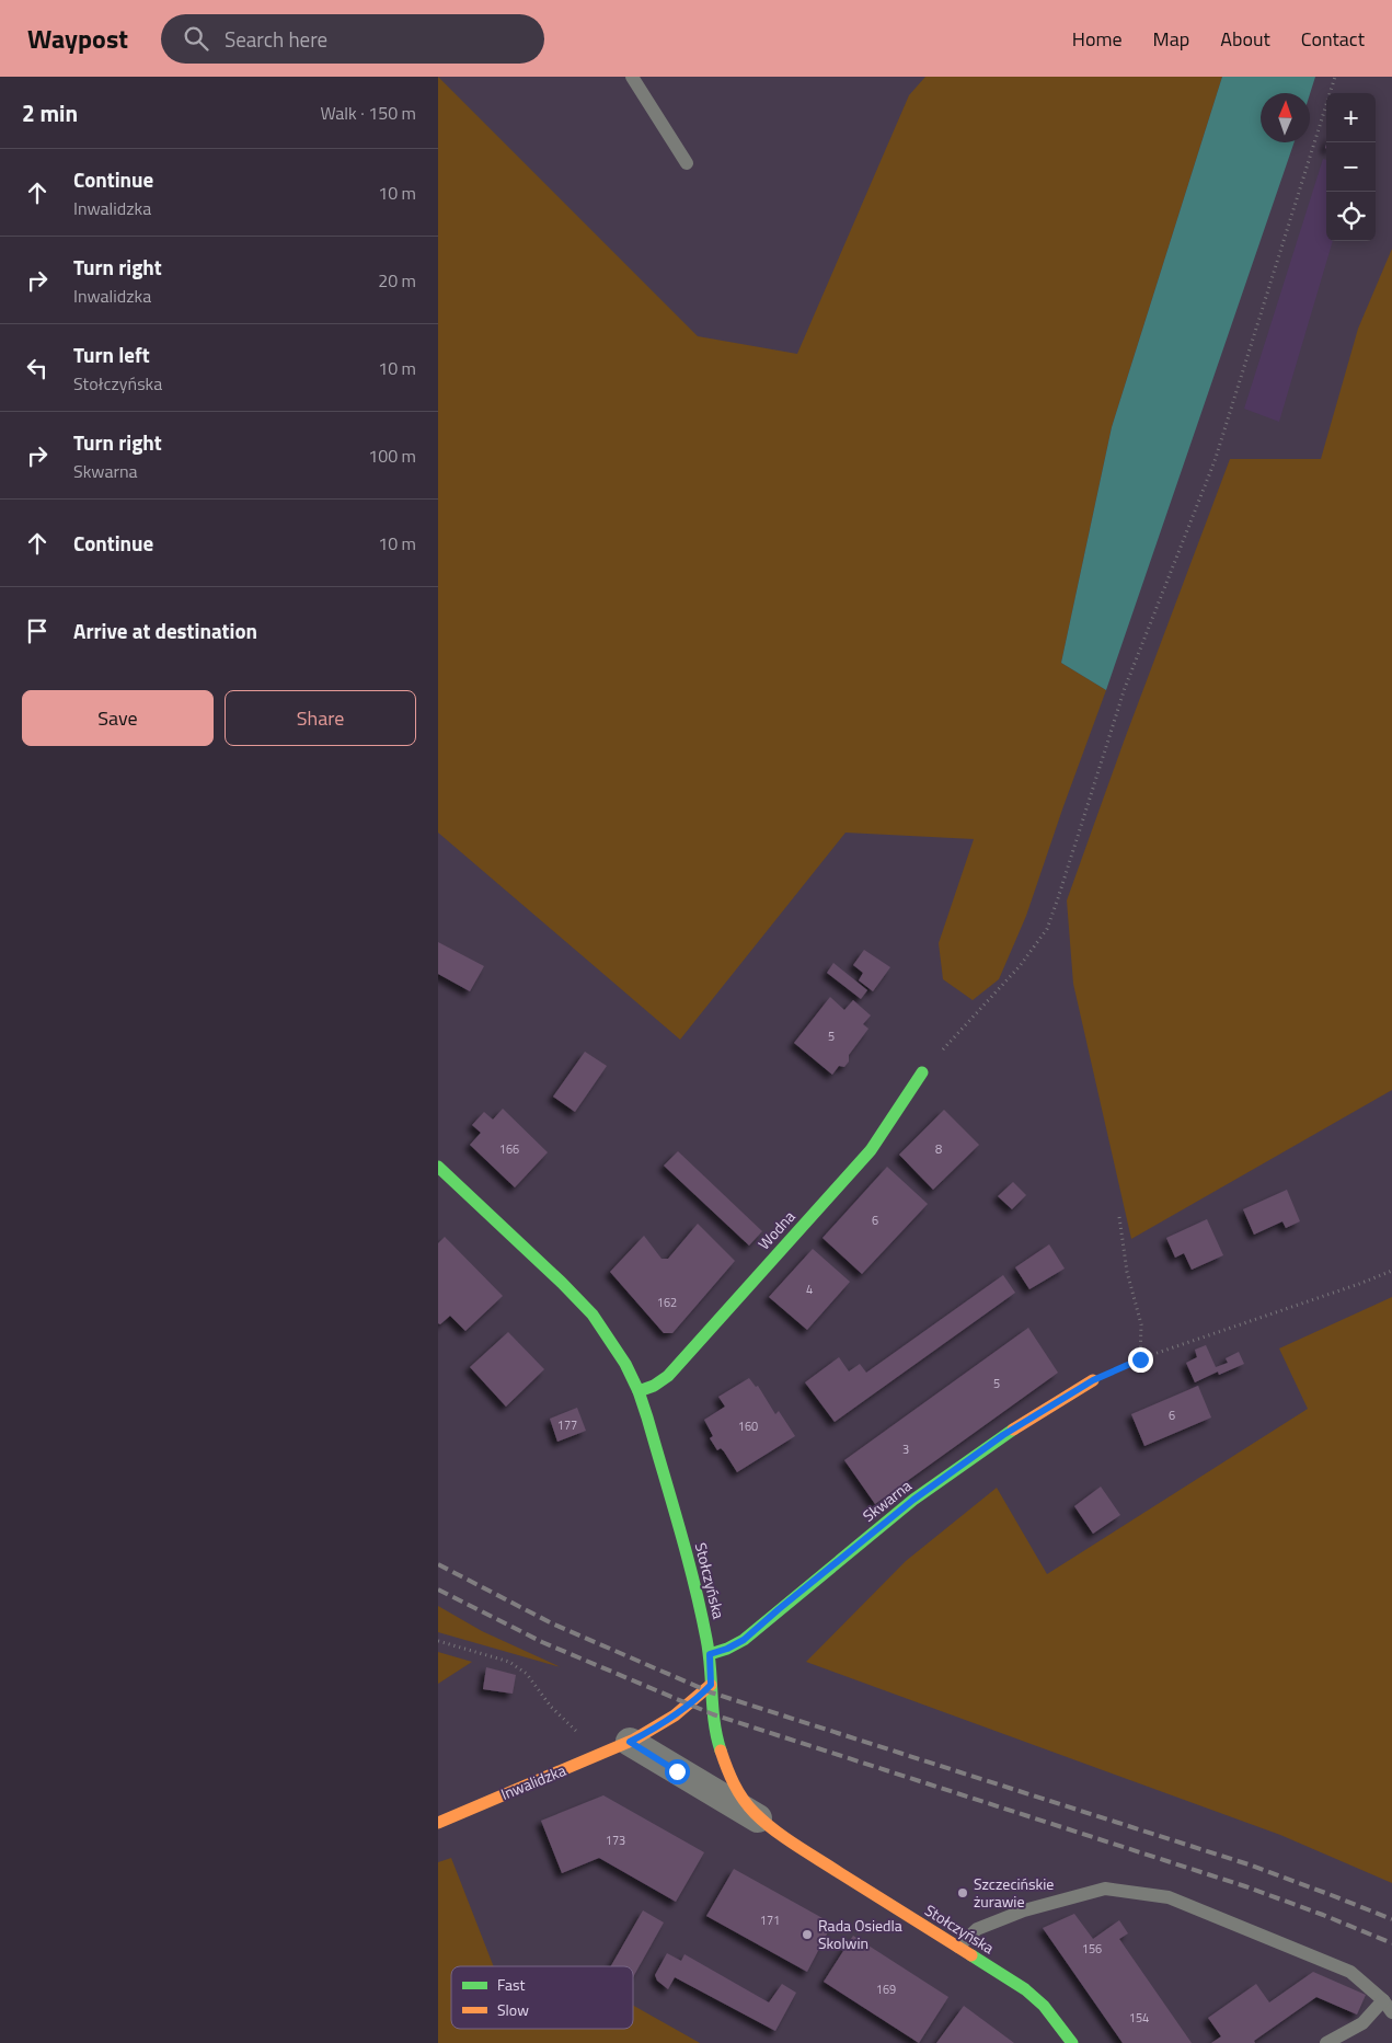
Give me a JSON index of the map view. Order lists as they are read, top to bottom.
{
  "streets": {
    "street": [
      "Wodna",
      "Skwarna",
      "Stołczyńska",
      "Inwalidzka"
    ]
  },
  "crossings": [
    ["Wodna", "Stołczyńska"],
    ["Skwarna", "Stołczyńska"],
    ["Stołczyńska", "Inwalidzka"]
  ],
  "places": ["Szczecińskie żurawie", "Rada Osiedla Skolwin"],
  "house_numbers": [
    "5",
    "166",
    "8",
    "6",
    "4",
    "162",
    "5",
    "6",
    "177",
    "160",
    "3",
    "173",
    "171",
    "156",
    "169",
    "154"
  ],
  "legend": ["Fast", "Slow"],
  "north": "top",
  "page": {
    "header": "Waypost",
    "search": "Search here",
    "nav": [
      "Home",
      "Map",
      "About",
      "Contact"
    ],
    "heading": ["2 min", "Walk · 150 m"],
    "map_buttons": ["+", "−"],
    "list": [
      ["Continue", "Inwalidzka", "10 m"],
      ["Turn right", "Inwalidzka", "20 m"],
      ["Turn left", "Stołczyńska", "10 m"],
      ["Turn right", "Skwarna", "100 m"],
      ["Continue", "10 m"],
      "Arrive at destination"
    ],
    "buttons": ["Save", "Share"]
  }
}
